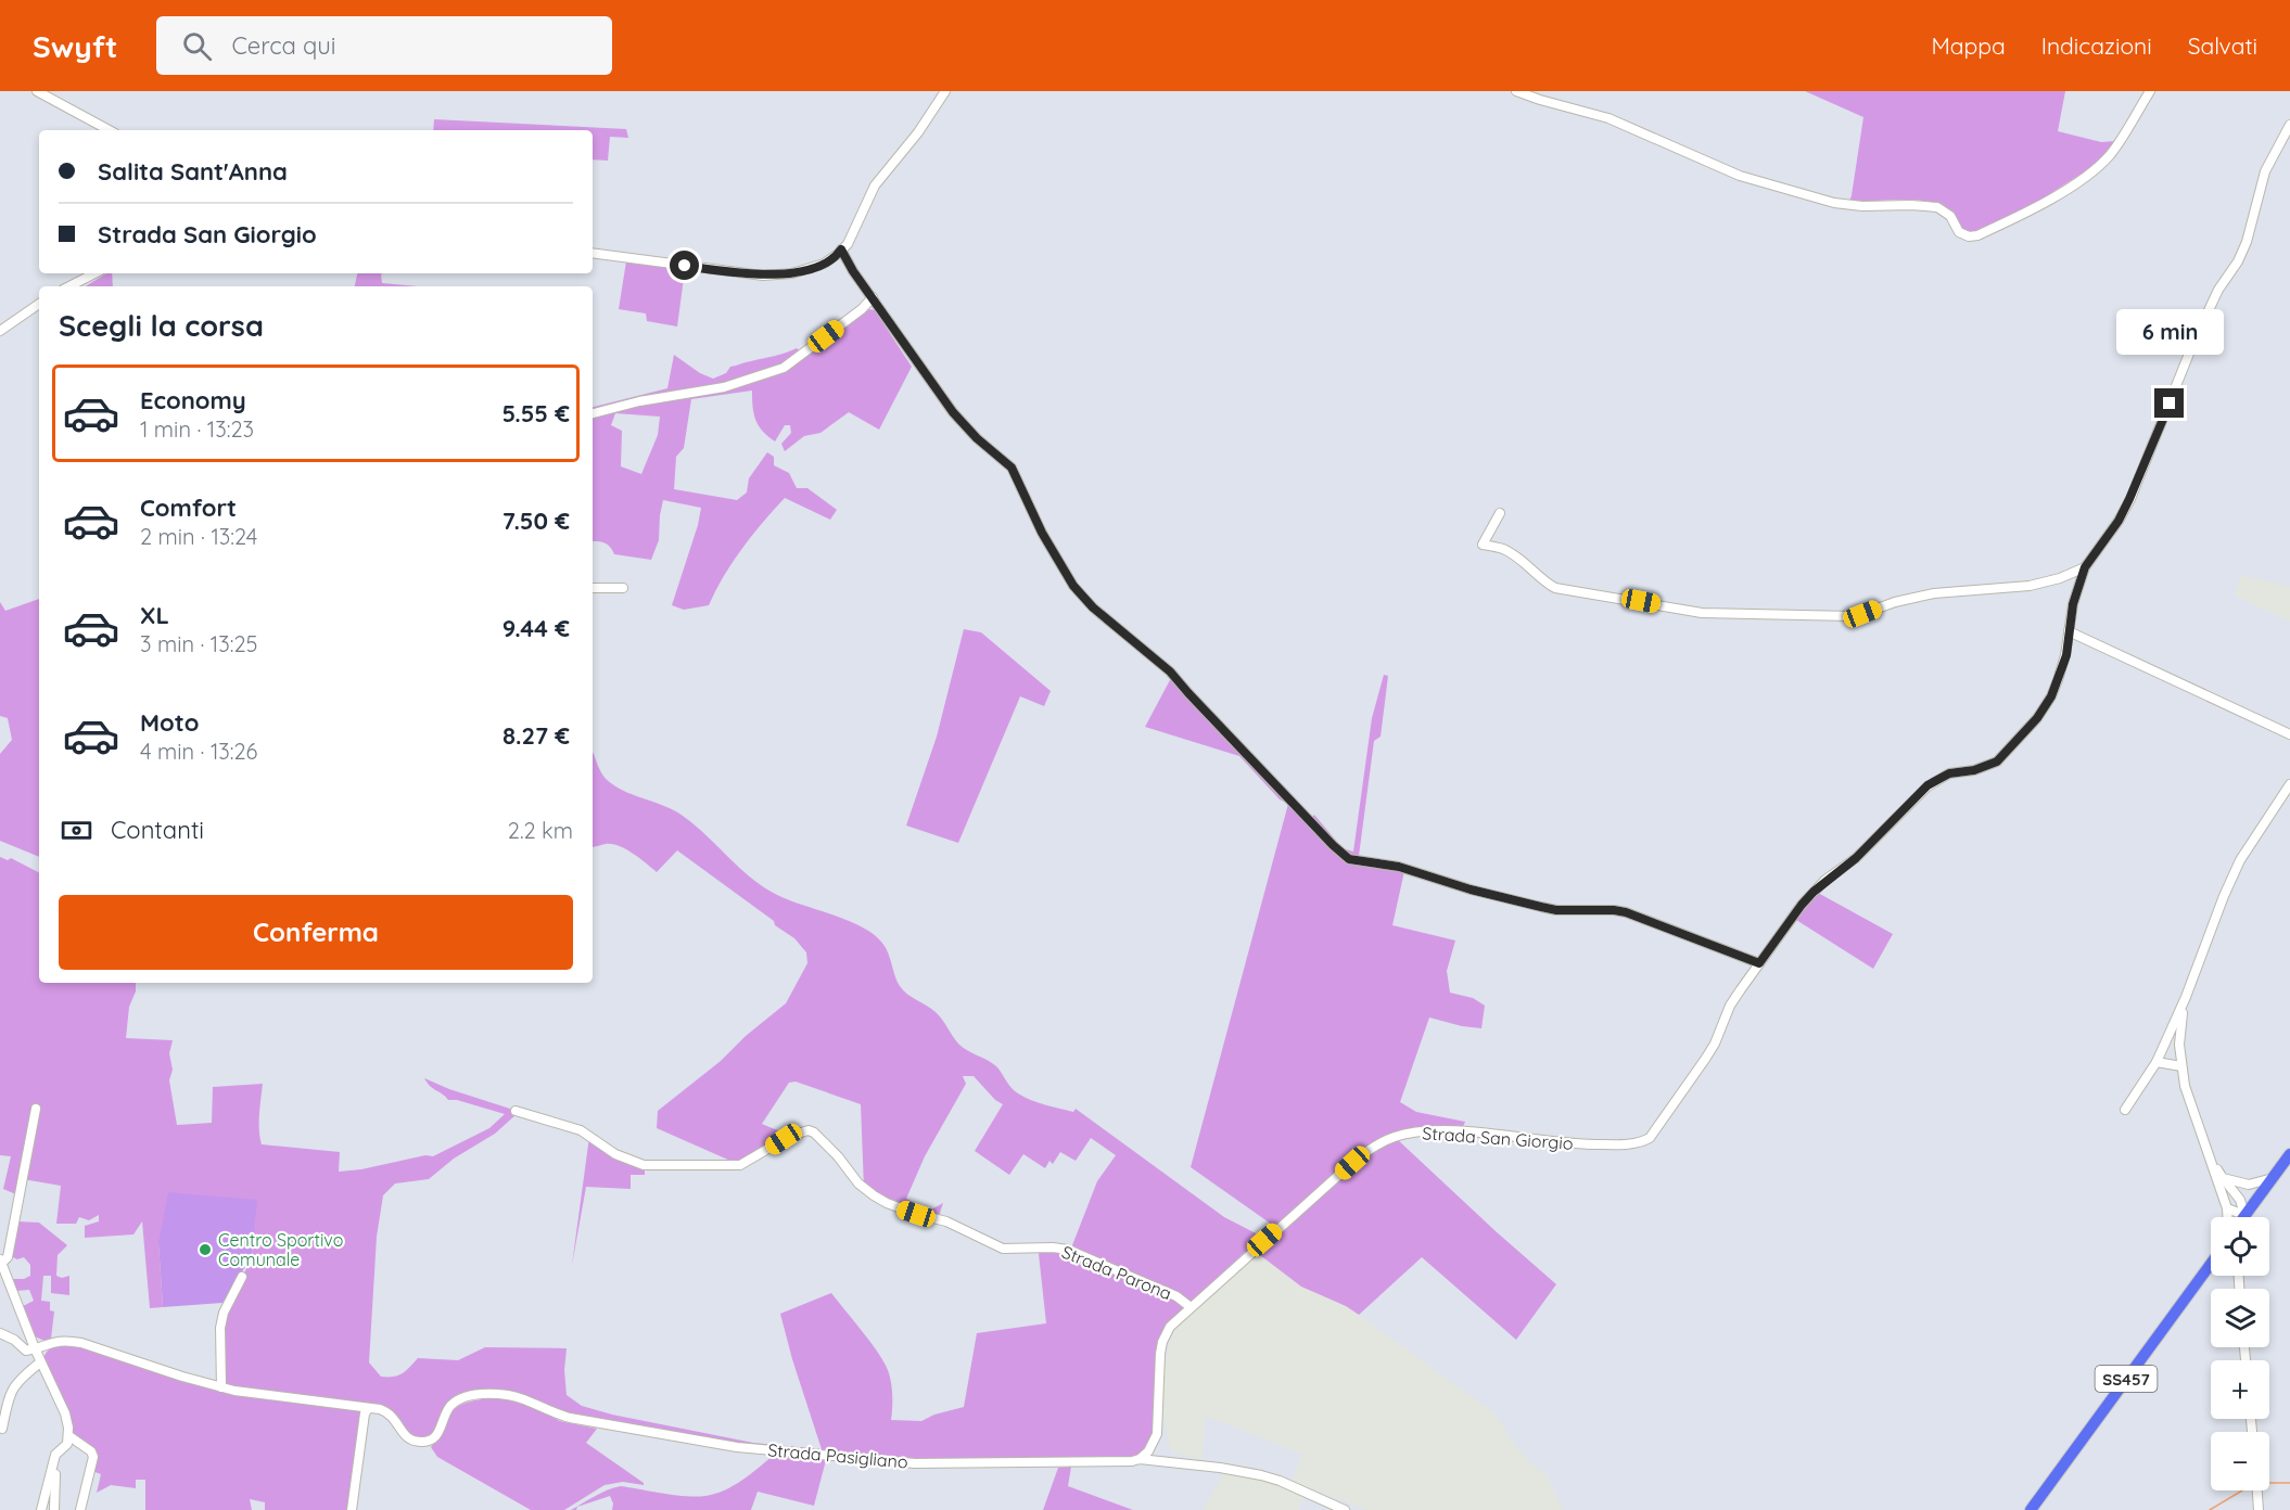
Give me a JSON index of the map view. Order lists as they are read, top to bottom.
{
  "streets": {
    "main road": ["SS457"],
    "street": ["Strada San Giorgio", "Strada Parona", "Strada Pasigliano"]
  },
  "crossings": [
    ["Strada San Giorgio", "Strada Parona"],
    ["Strada San Giorgio", "Strada Pasigliano"]
  ],
  "places": ["Centro Sportivo Comunale"],
  "page": {
    "header": "Swyft",
    "search": "Cerca qui",
    "nav": ["Mappa", "Indicazioni", "Salvati"],
    "banner": ["Salita Sant'Anna", "Strada San Giorgio"],
    "heading": "Scegli la corsa",
    "bubble": "6 min",
    "list": [
      {
        "name": "Economy",
        "note": "1 min · 13:23",
        "value": "5.55 €"
      },
      {
        "name": "Comfort",
        "note": "2 min · 13:24",
        "value": "7.50 €"
      },
      {
        "name": "XL",
        "note": "3 min · 13:25",
        "value": "9.44 €"
      },
      {
        "name": "Moto",
        "note": "4 min · 13:26",
        "value": "8.27 €"
      }
    ],
    "pay": ["Contanti", "2.2 km"],
    "buttons": "Conferma",
    "map_buttons": ["+", "−"]
  }
}
